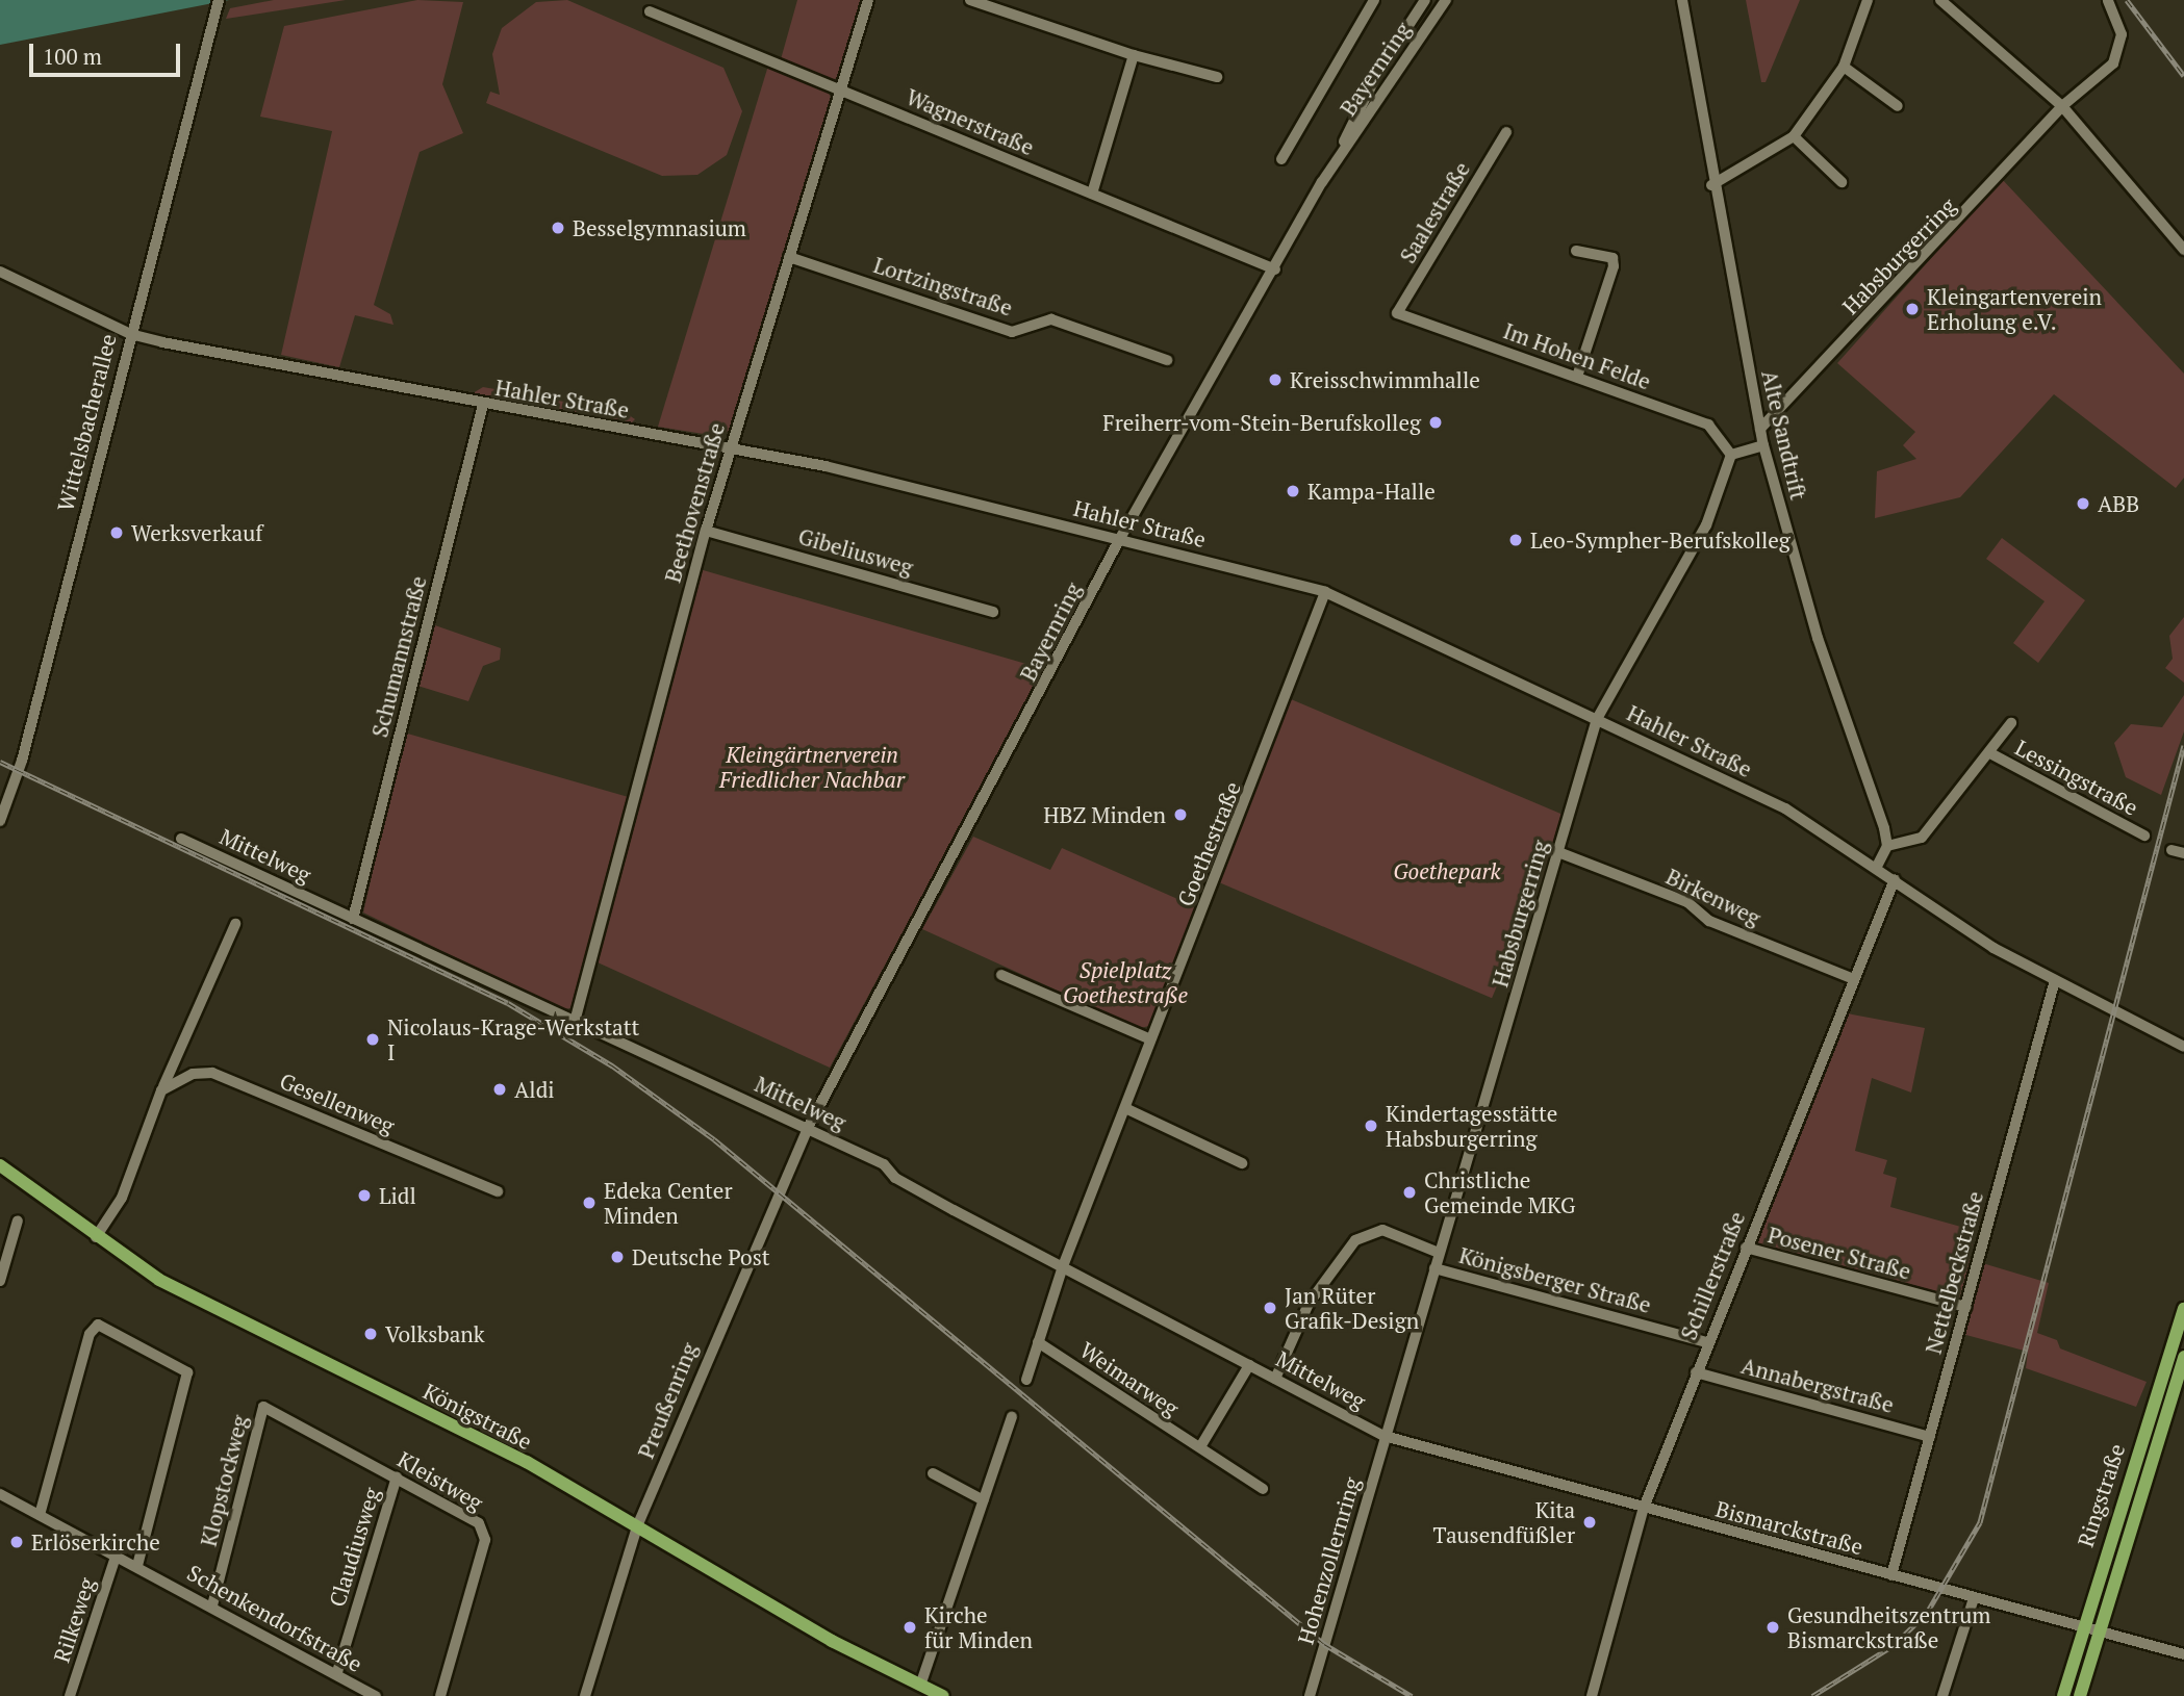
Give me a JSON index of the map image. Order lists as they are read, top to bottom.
{
  "streets": {
    "main road": ["Königstraße", "Ringstraße"],
    "street": [
      "Bayernring",
      "Wagnerstraße",
      "Saalestraße",
      "Habsburgerring",
      "Lortzingstraße",
      "Im Hohen Felde",
      "Hahler Straße",
      "Wittelsbacherallee",
      "Alte Sandtrift",
      "Beethovenstraße",
      "Gibeliusweg",
      "Schumannstraße",
      "Lessingstraße",
      "Goethestraße",
      "Mittelweg",
      "Birkenweg",
      "Gesellenweg",
      "Posener Straße",
      "Nettelbeckstraße",
      "Schillerstraße",
      "Königsberger Straße",
      "Weimarweg",
      "Annabergstraße",
      "Preußenring",
      "Klopstockweg",
      "Kleistweg",
      "Bismarckstraße",
      "Claudiusweg",
      "Hohenzollernring",
      "Schenkendorfstraße",
      "Rilkeweg"
    ]
  },
  "crossings": [
    ["Bayernring", "Wagnerstraße"],
    ["Bayernring", "Hahler Straße"],
    ["Bayernring", "Mittelweg"],
    ["Bayernring", "Preußenring"],
    ["Wagnerstraße", "Beethovenstraße"],
    ["Saalestraße", "Im Hohen Felde"],
    ["Habsburgerring", "Im Hohen Felde"],
    ["Habsburgerring", "Hahler Straße"],
    ["Habsburgerring", "Alte Sandtrift"],
    ["Habsburgerring", "Mittelweg"],
    ["Habsburgerring", "Birkenweg"],
    ["Habsburgerring", "Königsberger Straße"],
    ["Habsburgerring", "Bismarckstraße"],
    ["Habsburgerring", "Hohenzollernring"],
    ["Lortzingstraße", "Beethovenstraße"],
    ["Hahler Straße", "Wittelsbacherallee"],
    ["Hahler Straße", "Beethovenstraße"],
    ["Hahler Straße", "Schumannstraße"],
    ["Hahler Straße", "Goethestraße"],
    ["Hahler Straße", "Nettelbeckstraße"],
    ["Hahler Straße", "Schillerstraße"],
    ["Beethovenstraße", "Gibeliusweg"],
    ["Beethovenstraße", "Mittelweg"],
    ["Schumannstraße", "Mittelweg"],
    ["Goethestraße", "Mittelweg"],
    ["Goethestraße", "Weimarweg"],
    ["Mittelweg", "Preußenring"],
    ["Mittelweg", "Bismarckstraße"],
    ["Mittelweg", "Hohenzollernring"],
    ["Birkenweg", "Schillerstraße"],
    ["Posener Straße", "Nettelbeckstraße"],
    ["Posener Straße", "Schillerstraße"],
    ["Nettelbeckstraße", "Annabergstraße"],
    ["Nettelbeckstraße", "Bismarckstraße"],
    ["Schillerstraße", "Königsberger Straße"],
    ["Schillerstraße", "Annabergstraße"],
    ["Schillerstraße", "Bismarckstraße"],
    ["Preußenring", "Königstraße"],
    ["Klopstockweg", "Kleistweg"],
    ["Klopstockweg", "Schenkendorfstraße"],
    ["Kleistweg", "Claudiusweg"],
    ["Ringstraße", "Bismarckstraße"],
    ["Bismarckstraße", "Hohenzollernring"],
    ["Claudiusweg", "Schenkendorfstraße"],
    ["Schenkendorfstraße", "Rilkeweg"]
  ],
  "parks": ["Kleingärtnerverein Friedlicher Nachbar", "Goethepark", "Spielplatz Goethestraße"],
  "places": [
    "Besselgymnasium",
    "Kleingartenverein Erholung e.V.",
    "Kreisschwimmhalle",
    "Freiherr-vom-Stein-Berufskolleg",
    "Kampa-Halle",
    "ABB",
    "Werksverkauf",
    "Leo-Sympher-Berufskolleg",
    "HBZ Minden",
    "Nicolaus-Krage-Werkstatt I",
    "Aldi",
    "Kindertagesstätte Habsburgerring",
    "Christliche Gemeinde MKG",
    "Lidl",
    "Edeka Center Minden",
    "Deutsche Post",
    "Jan Rüter Grafik-Design",
    "Volksbank",
    "Kita Tausendfüßler",
    "Erlöserkirche",
    "Kirche für Minden",
    "Gesundheitszentrum Bismarckstraße"
  ],
  "scale_bar": "100 m"
}
